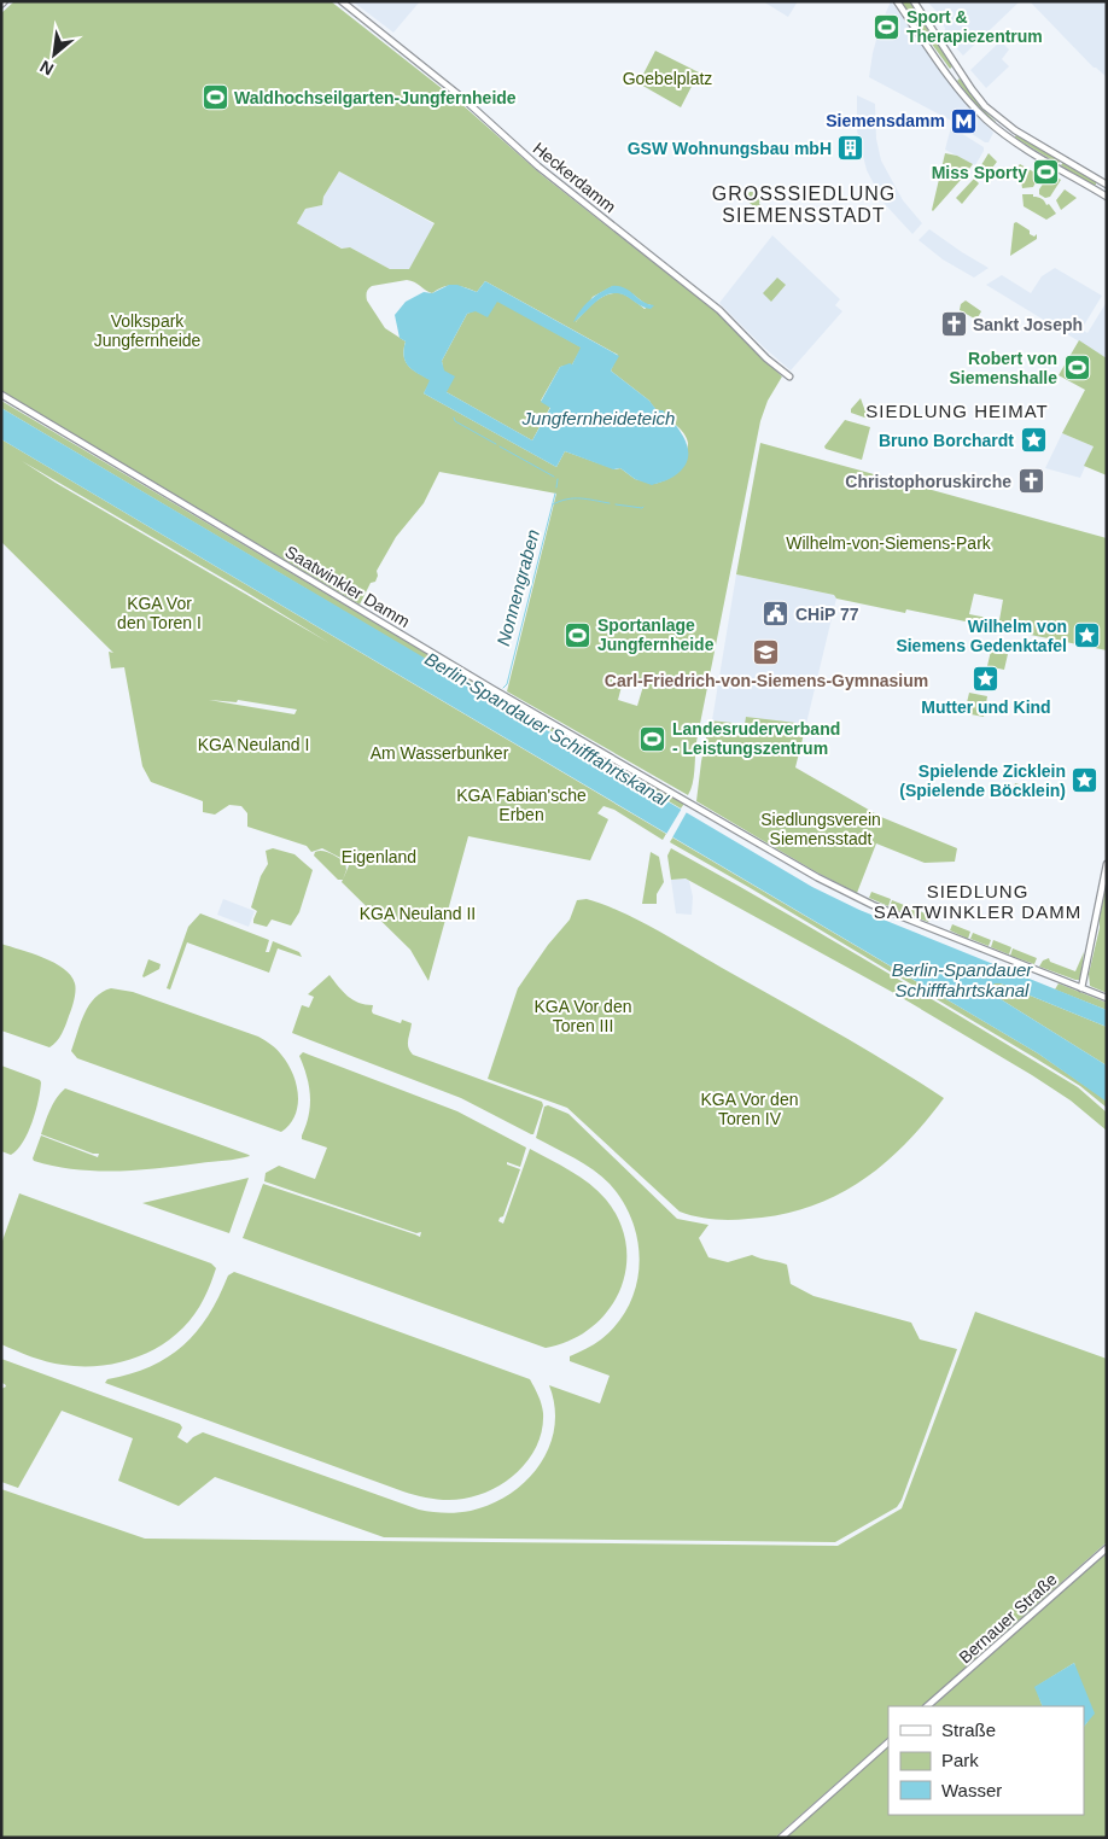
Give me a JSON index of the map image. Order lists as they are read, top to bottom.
{
  "streets": {
    "main road": ["Heckerdamm", "Saatwinkler Damm", "Bernauer Straße"]
  },
  "districts": ["GROSSSIEDLUNG SIEMENSSTADT", "SIEDLUNG HEIMAT", "SIEDLUNG SAATWINKLER DAMM"],
  "water": ["Jungfernheideteich", "Nonnengraben", "Berlin-Spandauer Schifffahrtskanal"],
  "parks": [
    "Goebelplatz",
    "Volkspark Jungfernheide",
    "Wilhelm-von-Siemens-Park",
    "KGA Vor den Toren I",
    "KGA Neuland I",
    "Am Wasserbunker",
    "KGA Fabian'sche Erben",
    "Siedlungsverein Siemensstadt",
    "Eigenland",
    "KGA Neuland II",
    "KGA Vor den Toren III",
    "KGA Vor den Toren IV"
  ],
  "places": {
    "sports": [
      "Sport & Therapiezentrum",
      "Waldhochseilgarten-Jungfernheide",
      "Miss Sporty",
      "Robert von Siemenshalle",
      "Sportanlage Jungfernheide",
      "Landesruderverband - Leistungszentrum"
    ],
    "metro station": ["Siemensdamm"],
    "building": ["GSW Wohnungsbau mbH"],
    "church": ["Sankt Joseph", "Christophoruskirche"],
    "place": [
      "Bruno Borchardt",
      "Wilhelm von Siemens Gedenktafel",
      "Mutter und Kind",
      "Spielende Zicklein (Spielende Böcklein)"
    ],
    "public building": ["CHiP 77"],
    "school or university": ["Carl-Friedrich-von-Siemens-Gymnasium"]
  },
  "legend": ["Straße", "Park", "Wasser"],
  "north": "bottom left"
}
